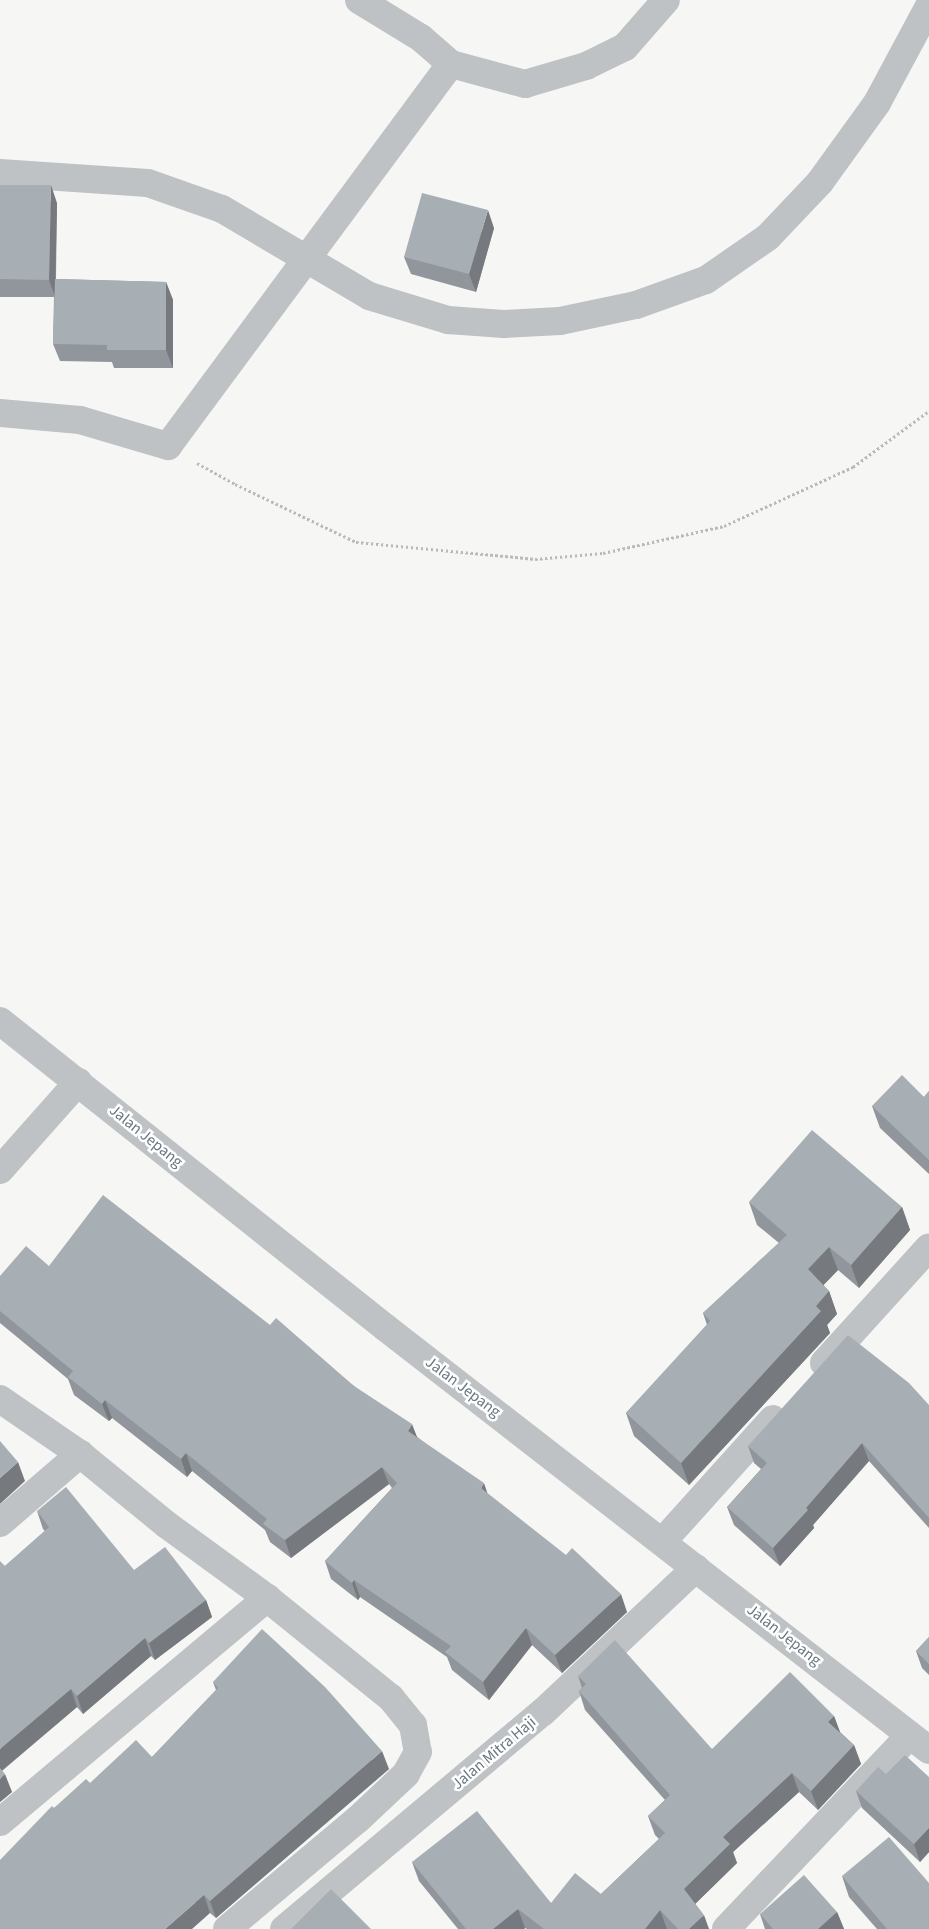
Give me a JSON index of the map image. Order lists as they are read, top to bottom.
{
  "streets": {
    "street": ["Jalan Jepang", "Jalan Mitra Haji"]
  },
  "crossings": [
    ["Jalan Jepang", "Jalan Mitra Haji"]
  ]
}
